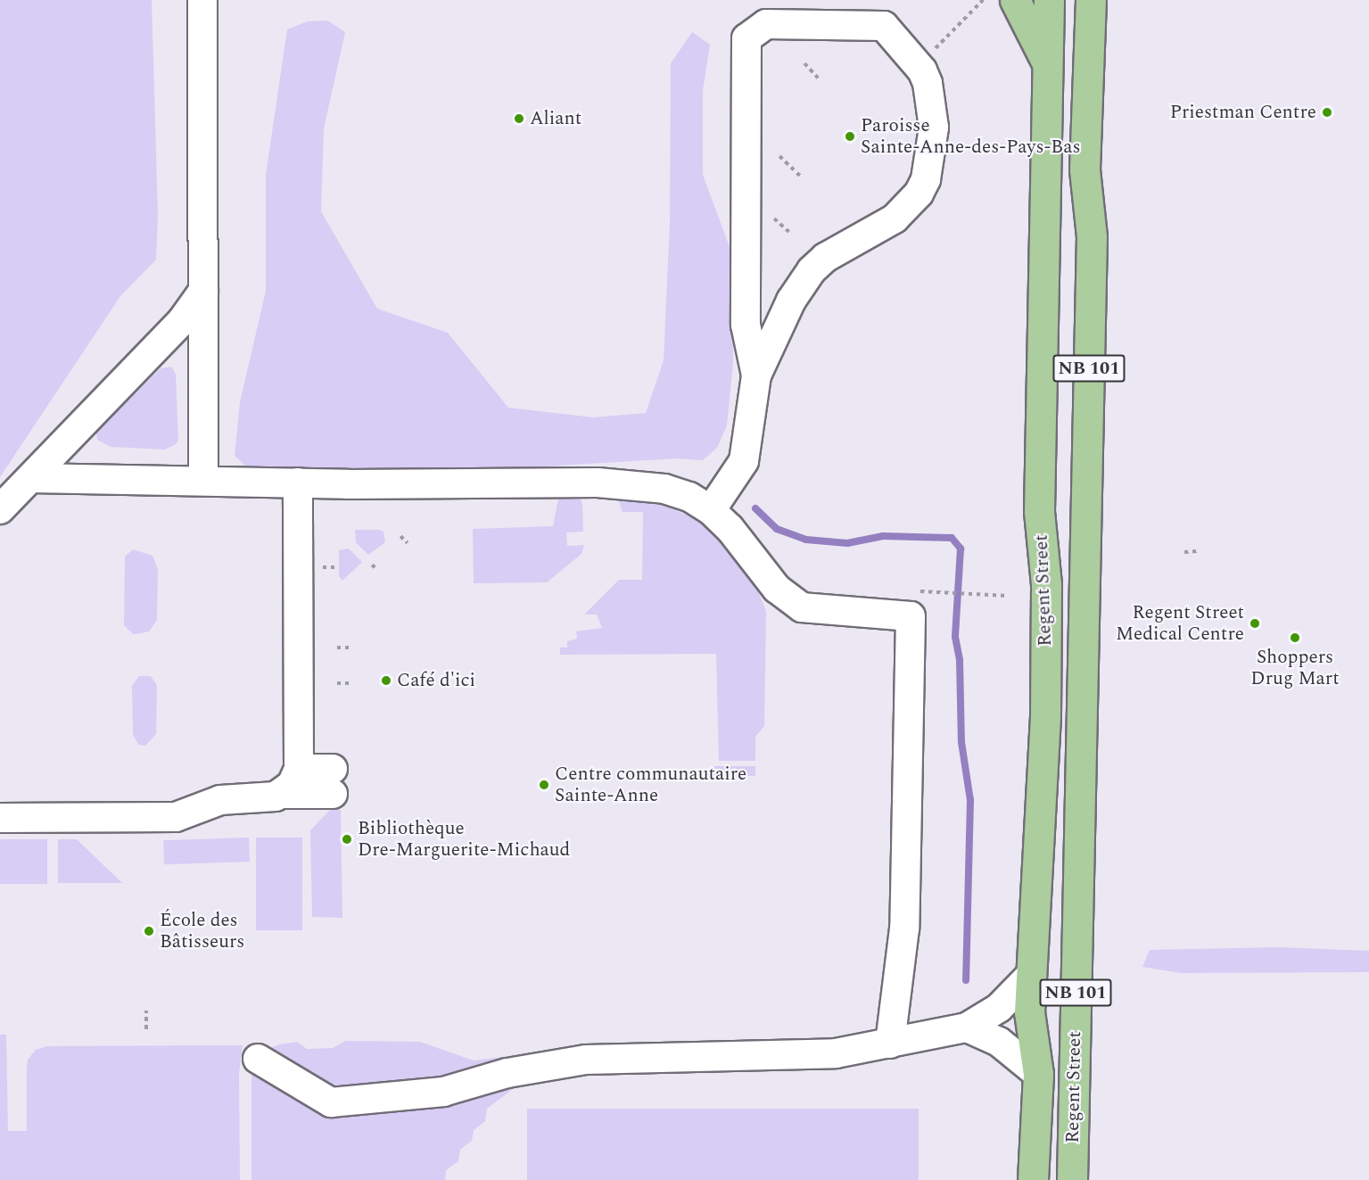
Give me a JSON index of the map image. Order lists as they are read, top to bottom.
{
  "streets": {
    "main road": ["NB 101", "Regent Street"]
  },
  "places": [
    "Priestman Centre",
    "Aliant",
    "Paroisse Sainte-Anne-des-Pays-Bas",
    "Regent Street Medical Centre",
    "Shoppers Drug Mart",
    "Café d'ici",
    "Centre communautaire Sainte-Anne",
    "Bibliothèque Dre-Marguerite-Michaud",
    "École des Bâtisseurs"
  ]
}
